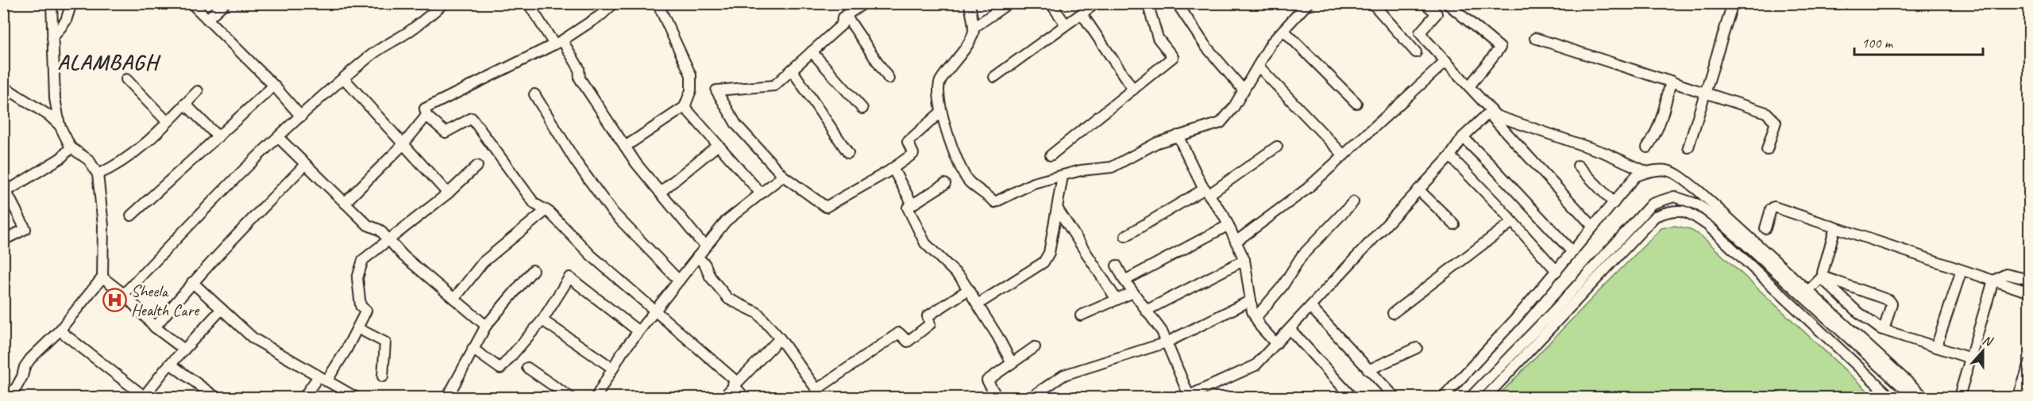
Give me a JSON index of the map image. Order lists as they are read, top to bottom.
{
  "districts": ["ALAMBAGH"],
  "places": {
    "hospital": ["Sheela Health Care"]
  },
  "scale_bar": "100 m",
  "north": "top"
}
